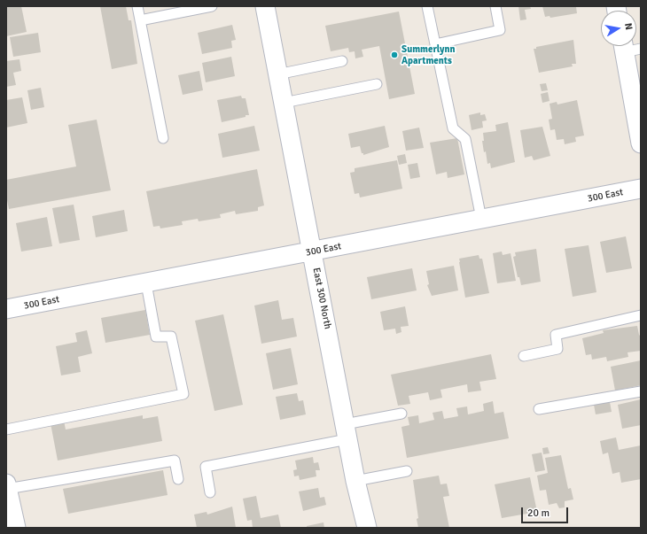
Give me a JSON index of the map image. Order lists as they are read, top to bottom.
{
  "streets": {
    "street": ["300 East", "East 300 North"]
  },
  "crossings": [
    ["300 East", "East 300 North"]
  ],
  "places": ["Summerlynn Apartments"],
  "scale_bar": "20 m",
  "north": "right"
}
